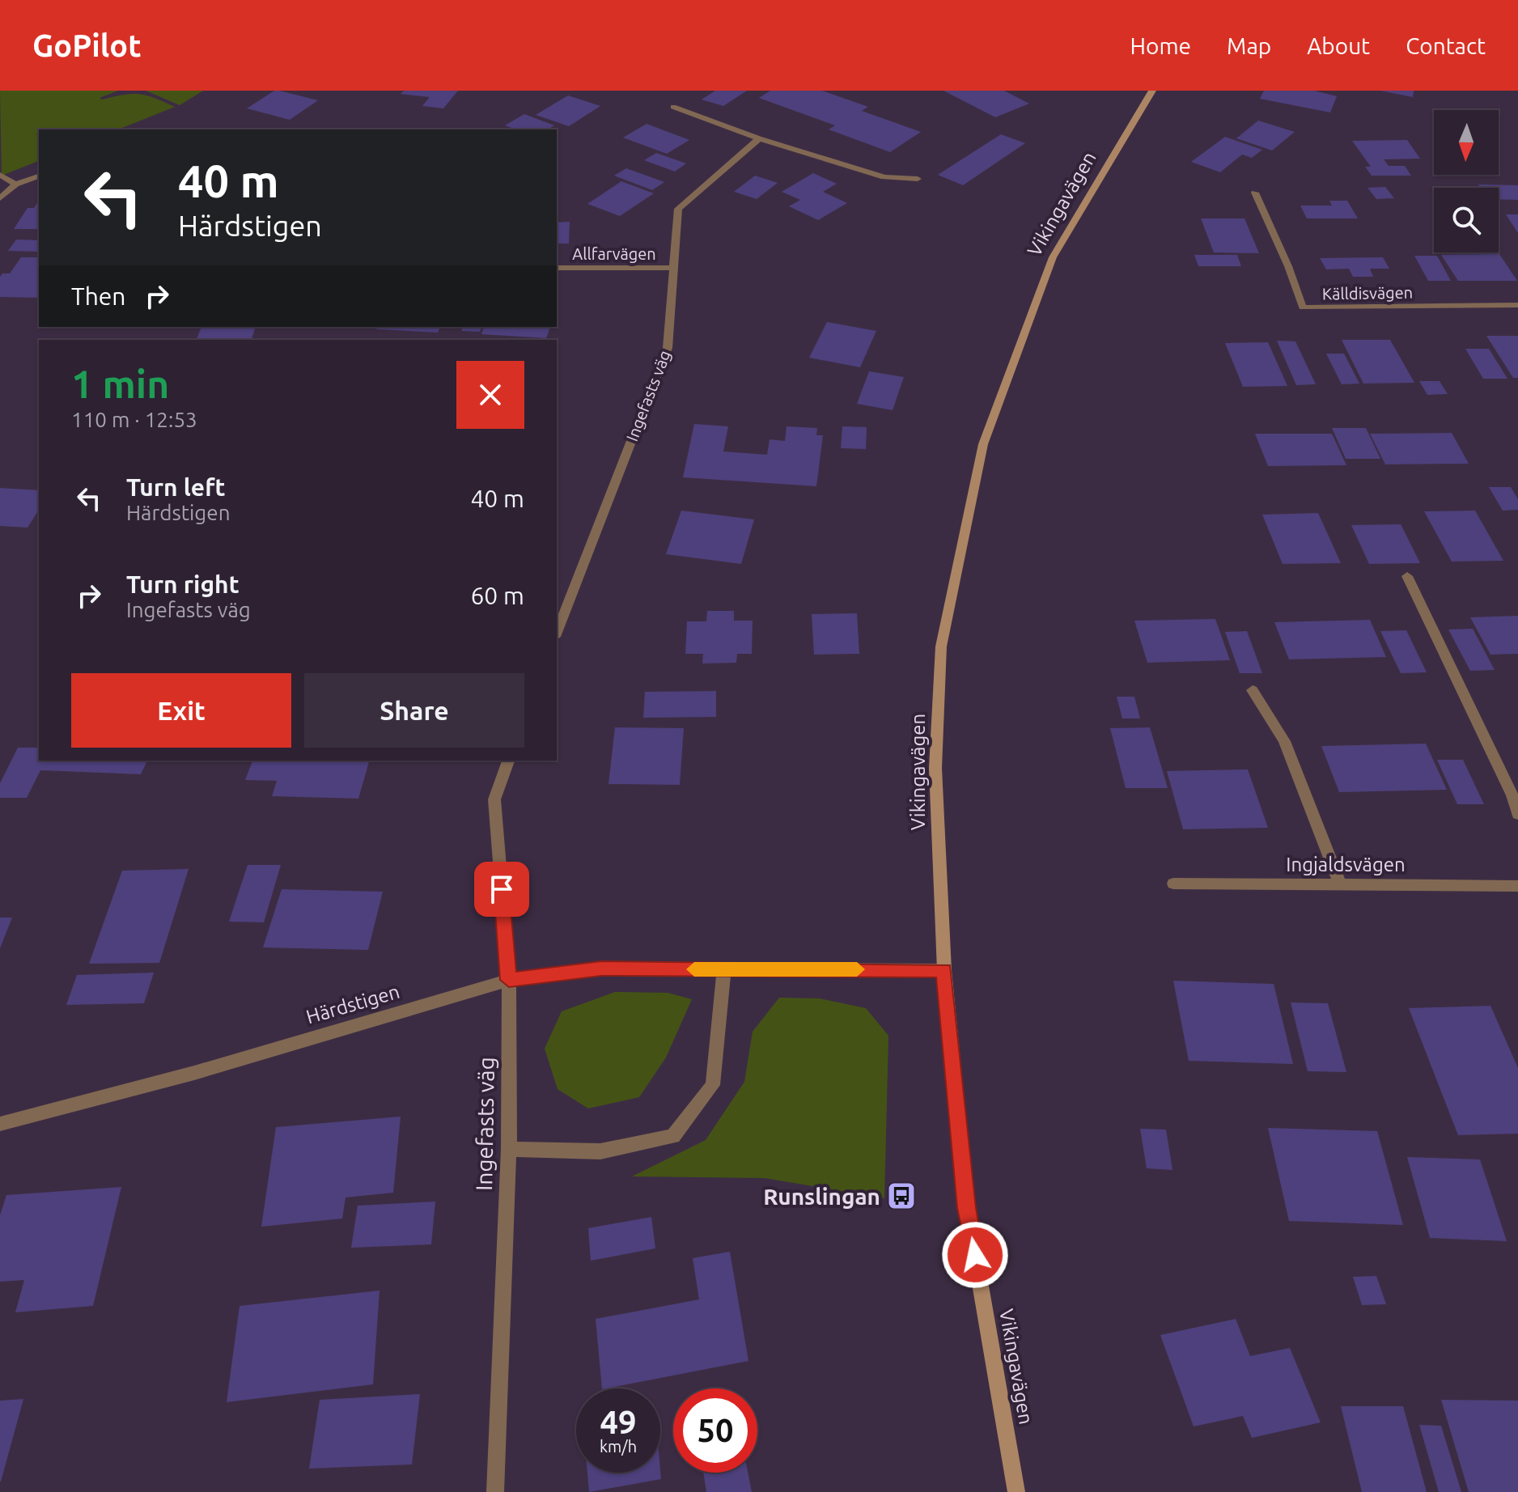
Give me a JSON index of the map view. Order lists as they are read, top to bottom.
{
  "streets": {
    "main road": ["Vikingavägen"],
    "street": [
      "Allfarvägen",
      "Källdisvägen",
      "Ingefasts väg",
      "Ingjaldsvägen",
      "Härdstigen"
    ]
  },
  "crossings": [
    ["Vikingavägen", "Härdstigen"],
    ["Allfarvägen", "Ingefasts väg"],
    ["Ingefasts väg", "Härdstigen"]
  ],
  "places": {
    "bus stop": ["Runslingan"]
  },
  "north": "bottom",
  "page": {
    "header": "GoPilot",
    "nav": [
      "Home",
      "Map",
      "About",
      "Contact"
    ],
    "turn": ["40 m", "Härdstigen"],
    "then": "Then",
    "heading": ["1 min", "110 m · 12:53"],
    "list": [
      {
        "name": "Turn left",
        "note": "Härdstigen",
        "value": "40 m"
      },
      {
        "name": "Turn right",
        "note": "Ingefasts väg",
        "value": "60 m"
      }
    ],
    "buttons": ["Exit", "Share"],
    "speed": "49 km/h",
    "limit": "50"
  }
}
